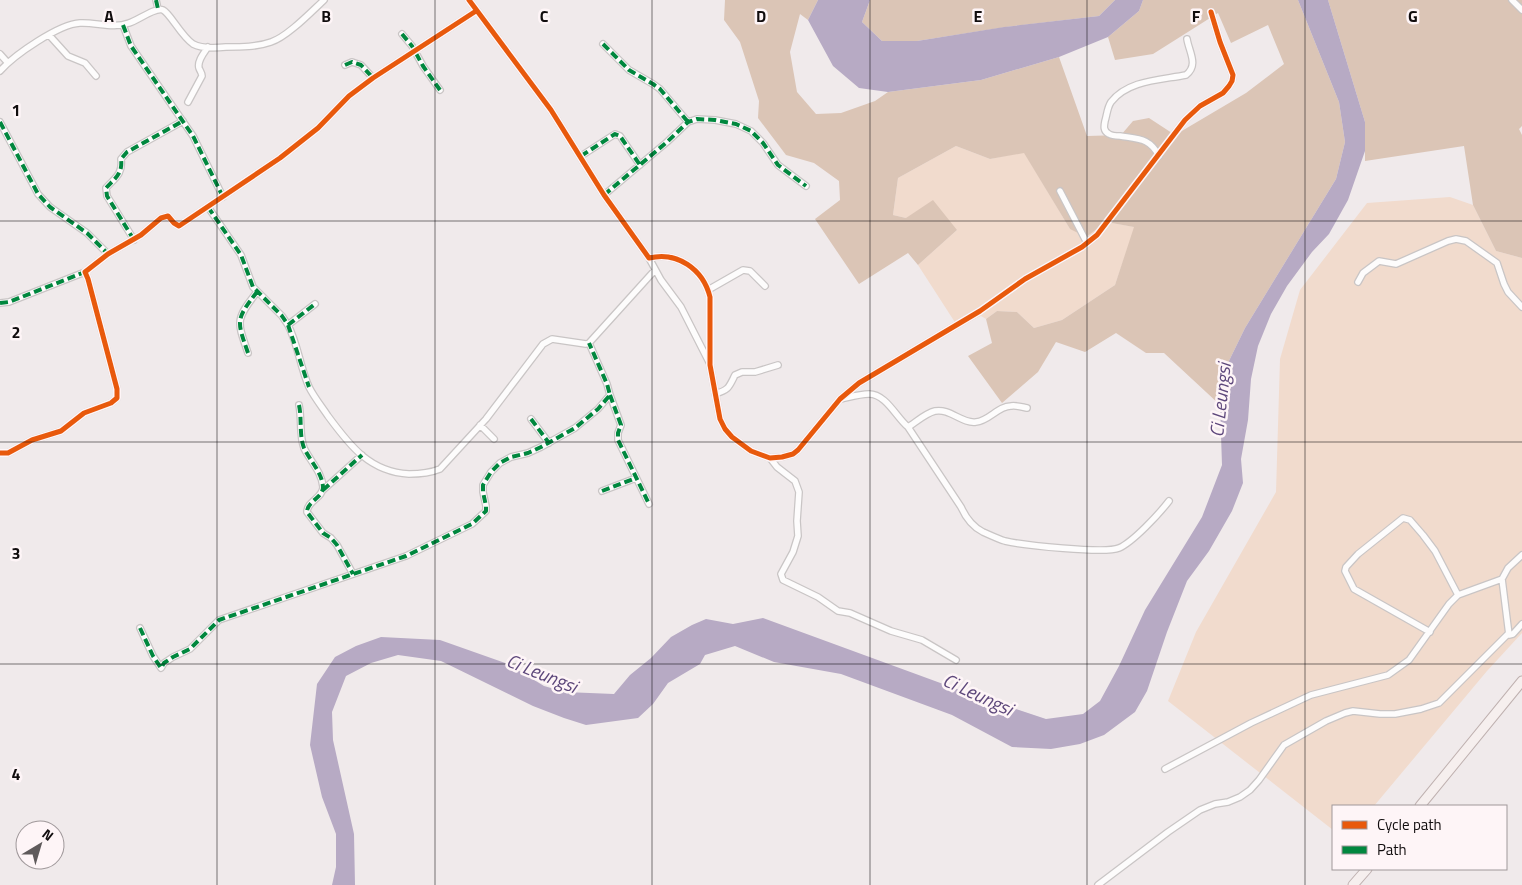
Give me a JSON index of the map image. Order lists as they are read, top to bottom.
{
  "water": ["Ci Leungsi"],
  "legend": ["Cycle path", "Path"],
  "north": "top right",
  "grid": {
    "columns": [
      "A",
      "B",
      "C",
      "D",
      "E",
      "F",
      "G"
    ],
    "rows": [
      "1",
      "2",
      "3",
      "4"
    ]
  }
}
